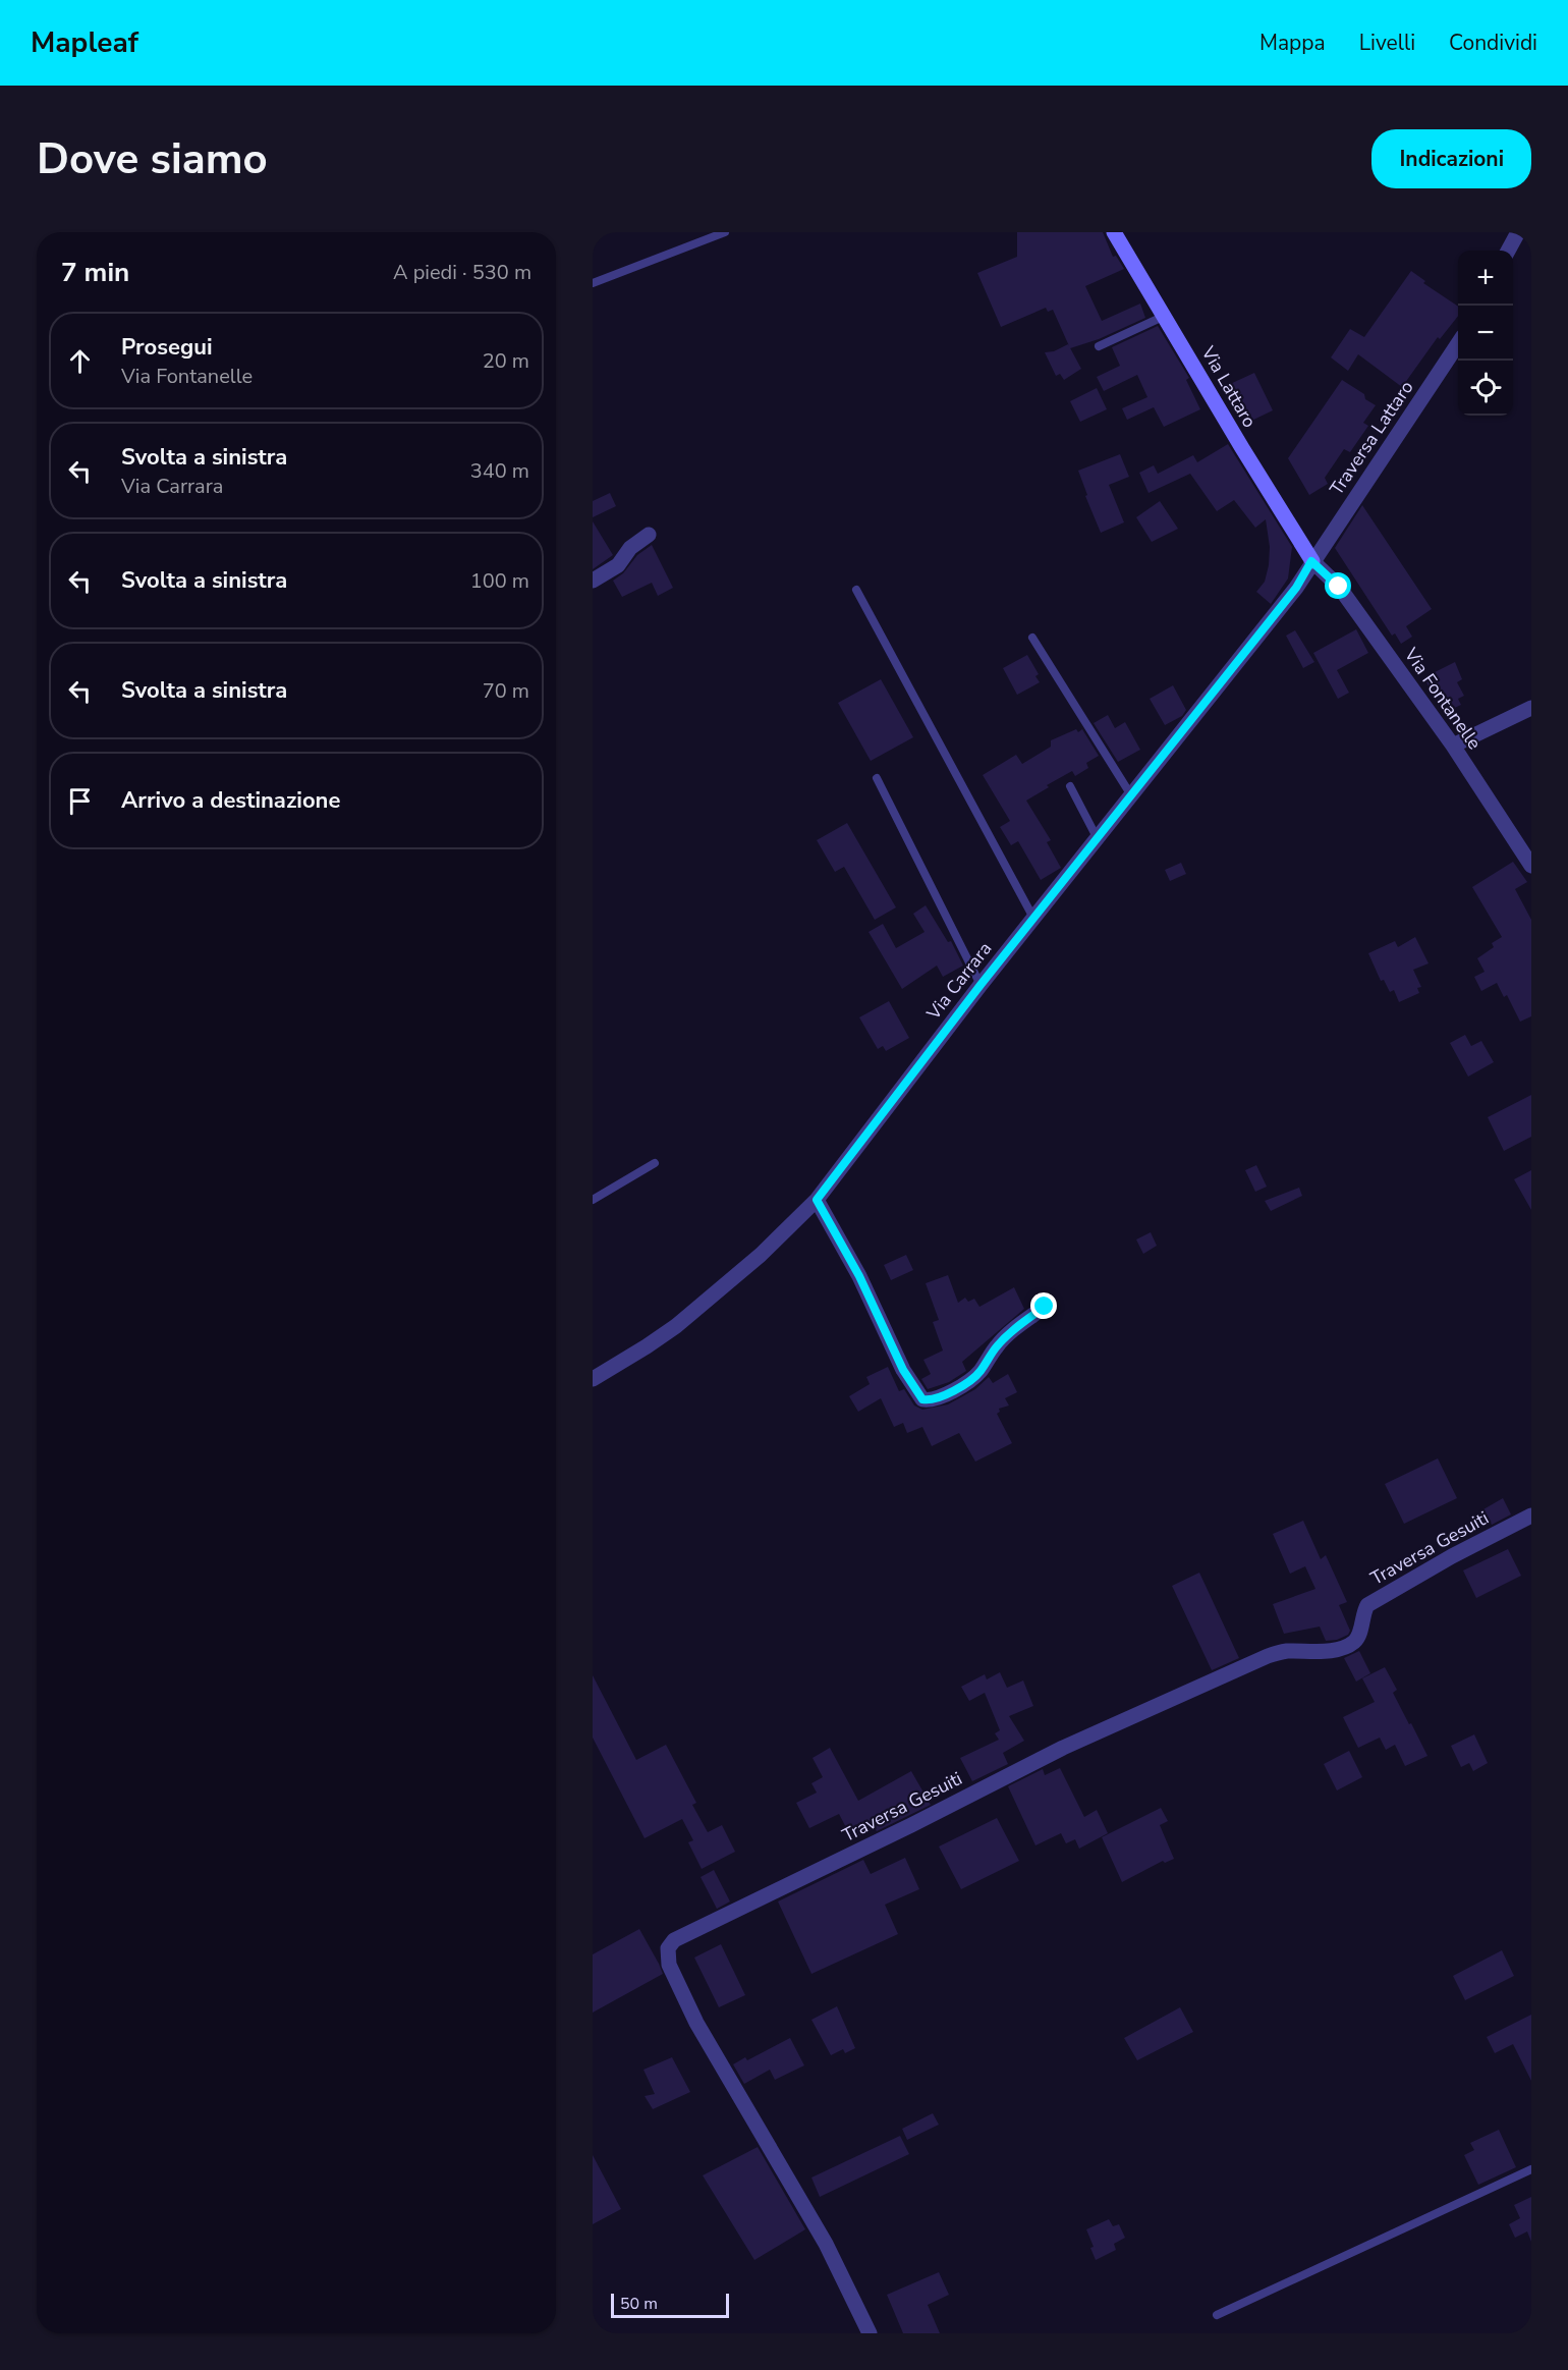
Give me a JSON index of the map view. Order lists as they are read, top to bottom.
{
  "streets": {
    "street": [
      "Via Lattaro",
      "Traversa Lattaro",
      "Via Fontanelle",
      "Via Carrara",
      "Traversa Gesuiti"
    ]
  },
  "crossings": [
    ["Via Lattaro", "Traversa Lattaro"],
    ["Via Lattaro", "Via Fontanelle"],
    ["Via Lattaro", "Via Carrara"],
    ["Traversa Lattaro", "Via Fontanelle"],
    ["Traversa Lattaro", "Via Carrara"],
    ["Via Fontanelle", "Via Carrara"]
  ],
  "scale_bar": "50 m",
  "page": {
    "header": "Mapleaf",
    "nav": ["Mappa", "Livelli", "Condividi"],
    "buttons": "Indicazioni",
    "title": "Dove siamo",
    "heading": ["7 min", "A piedi · 530 m"],
    "map_buttons": ["+", "−"],
    "list": [
      ["Prosegui", "Via Fontanelle", "20 m"],
      ["Svolta a sinistra", "Via Carrara", "340 m"],
      ["Svolta a sinistra", "100 m"],
      ["Svolta a sinistra", "70 m"],
      "Arrivo a destinazione"
    ],
    "scale": "50 m"
  }
}
